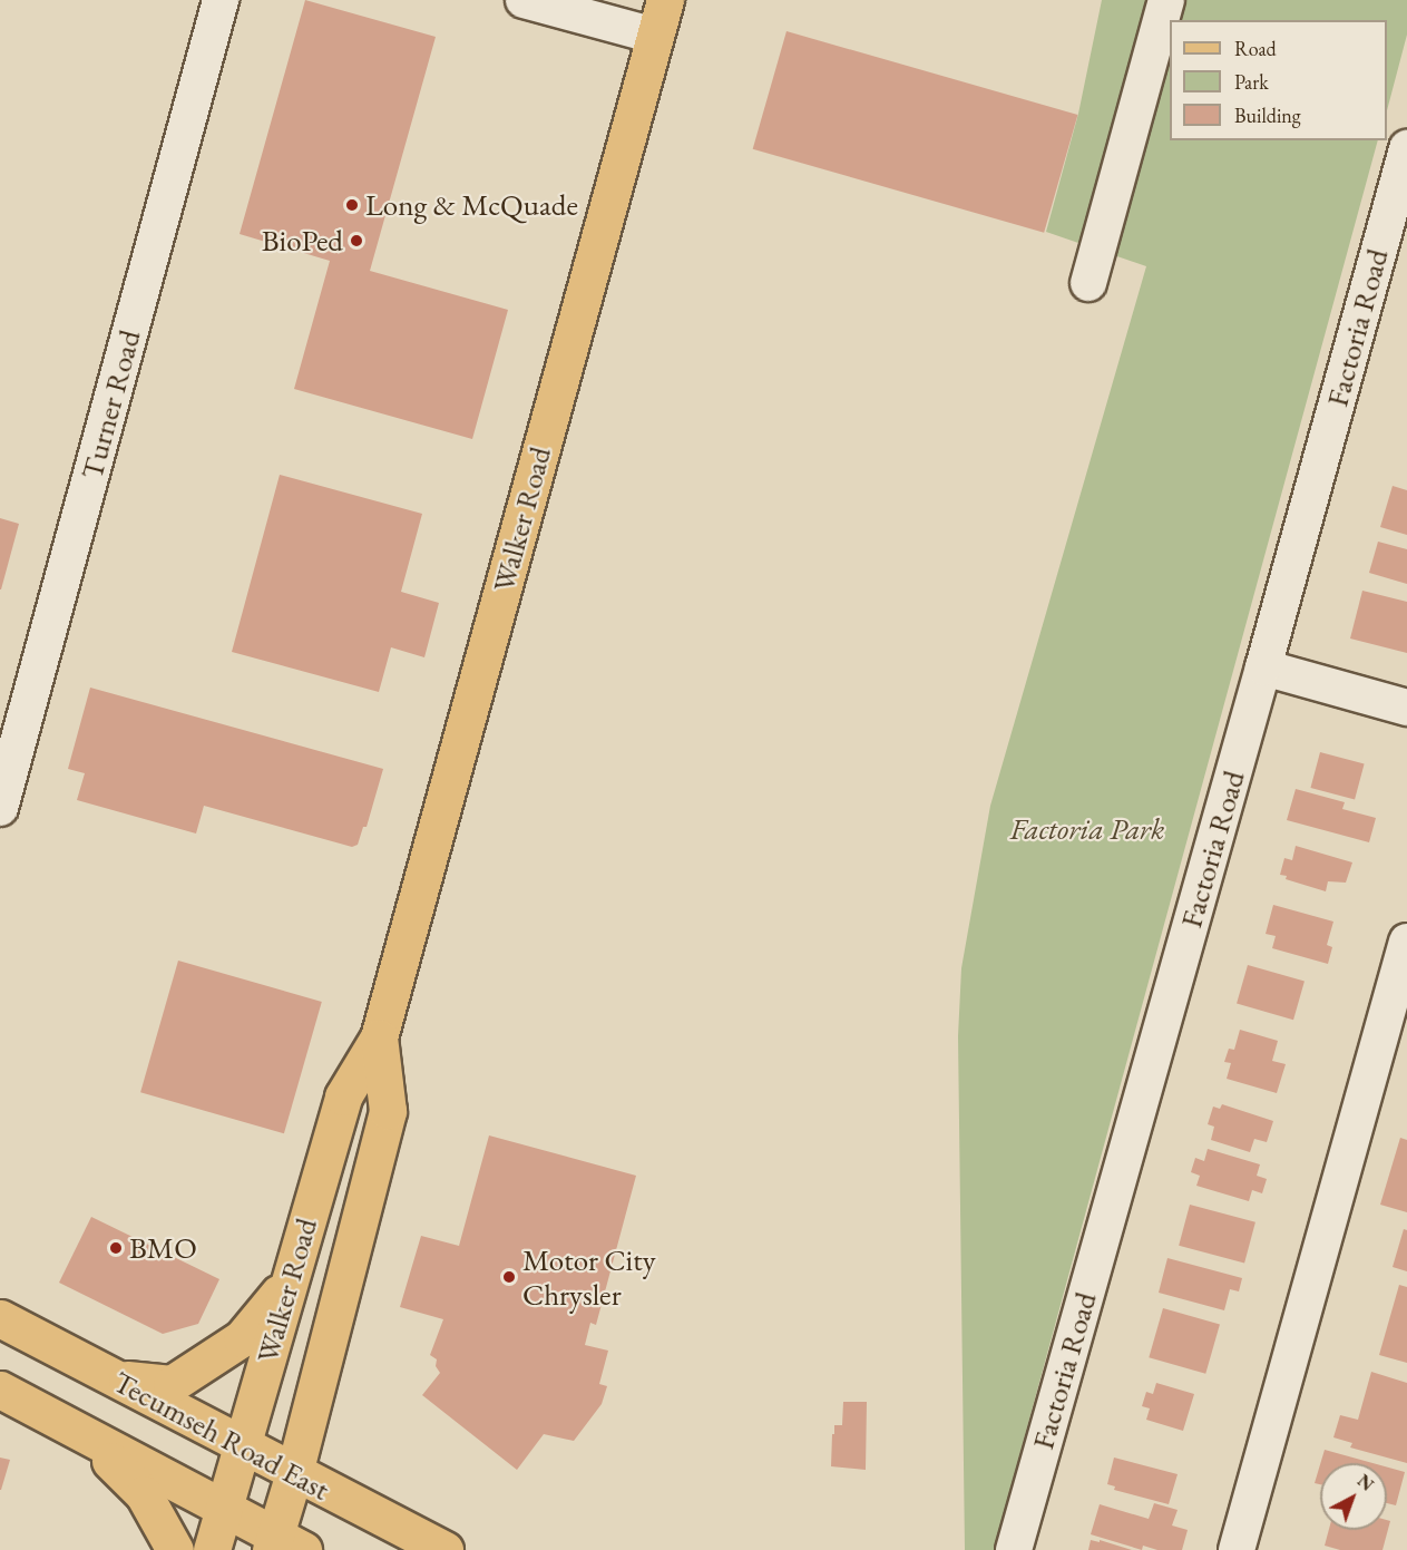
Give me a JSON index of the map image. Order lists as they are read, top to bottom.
{
  "streets": {
    "main road": ["Walker Road", "Tecumseh Road East"],
    "street": ["Factoria Road", "Turner Road"]
  },
  "crossings": [
    ["Walker Road", "Tecumseh Road East"]
  ],
  "parks": ["Factoria Park"],
  "places": [
    "Long & McQuade",
    "BioPed",
    "BMO",
    "Motor City Chrysler"
  ],
  "legend": ["Road", "Park", "Building"],
  "north": "top right"
}
